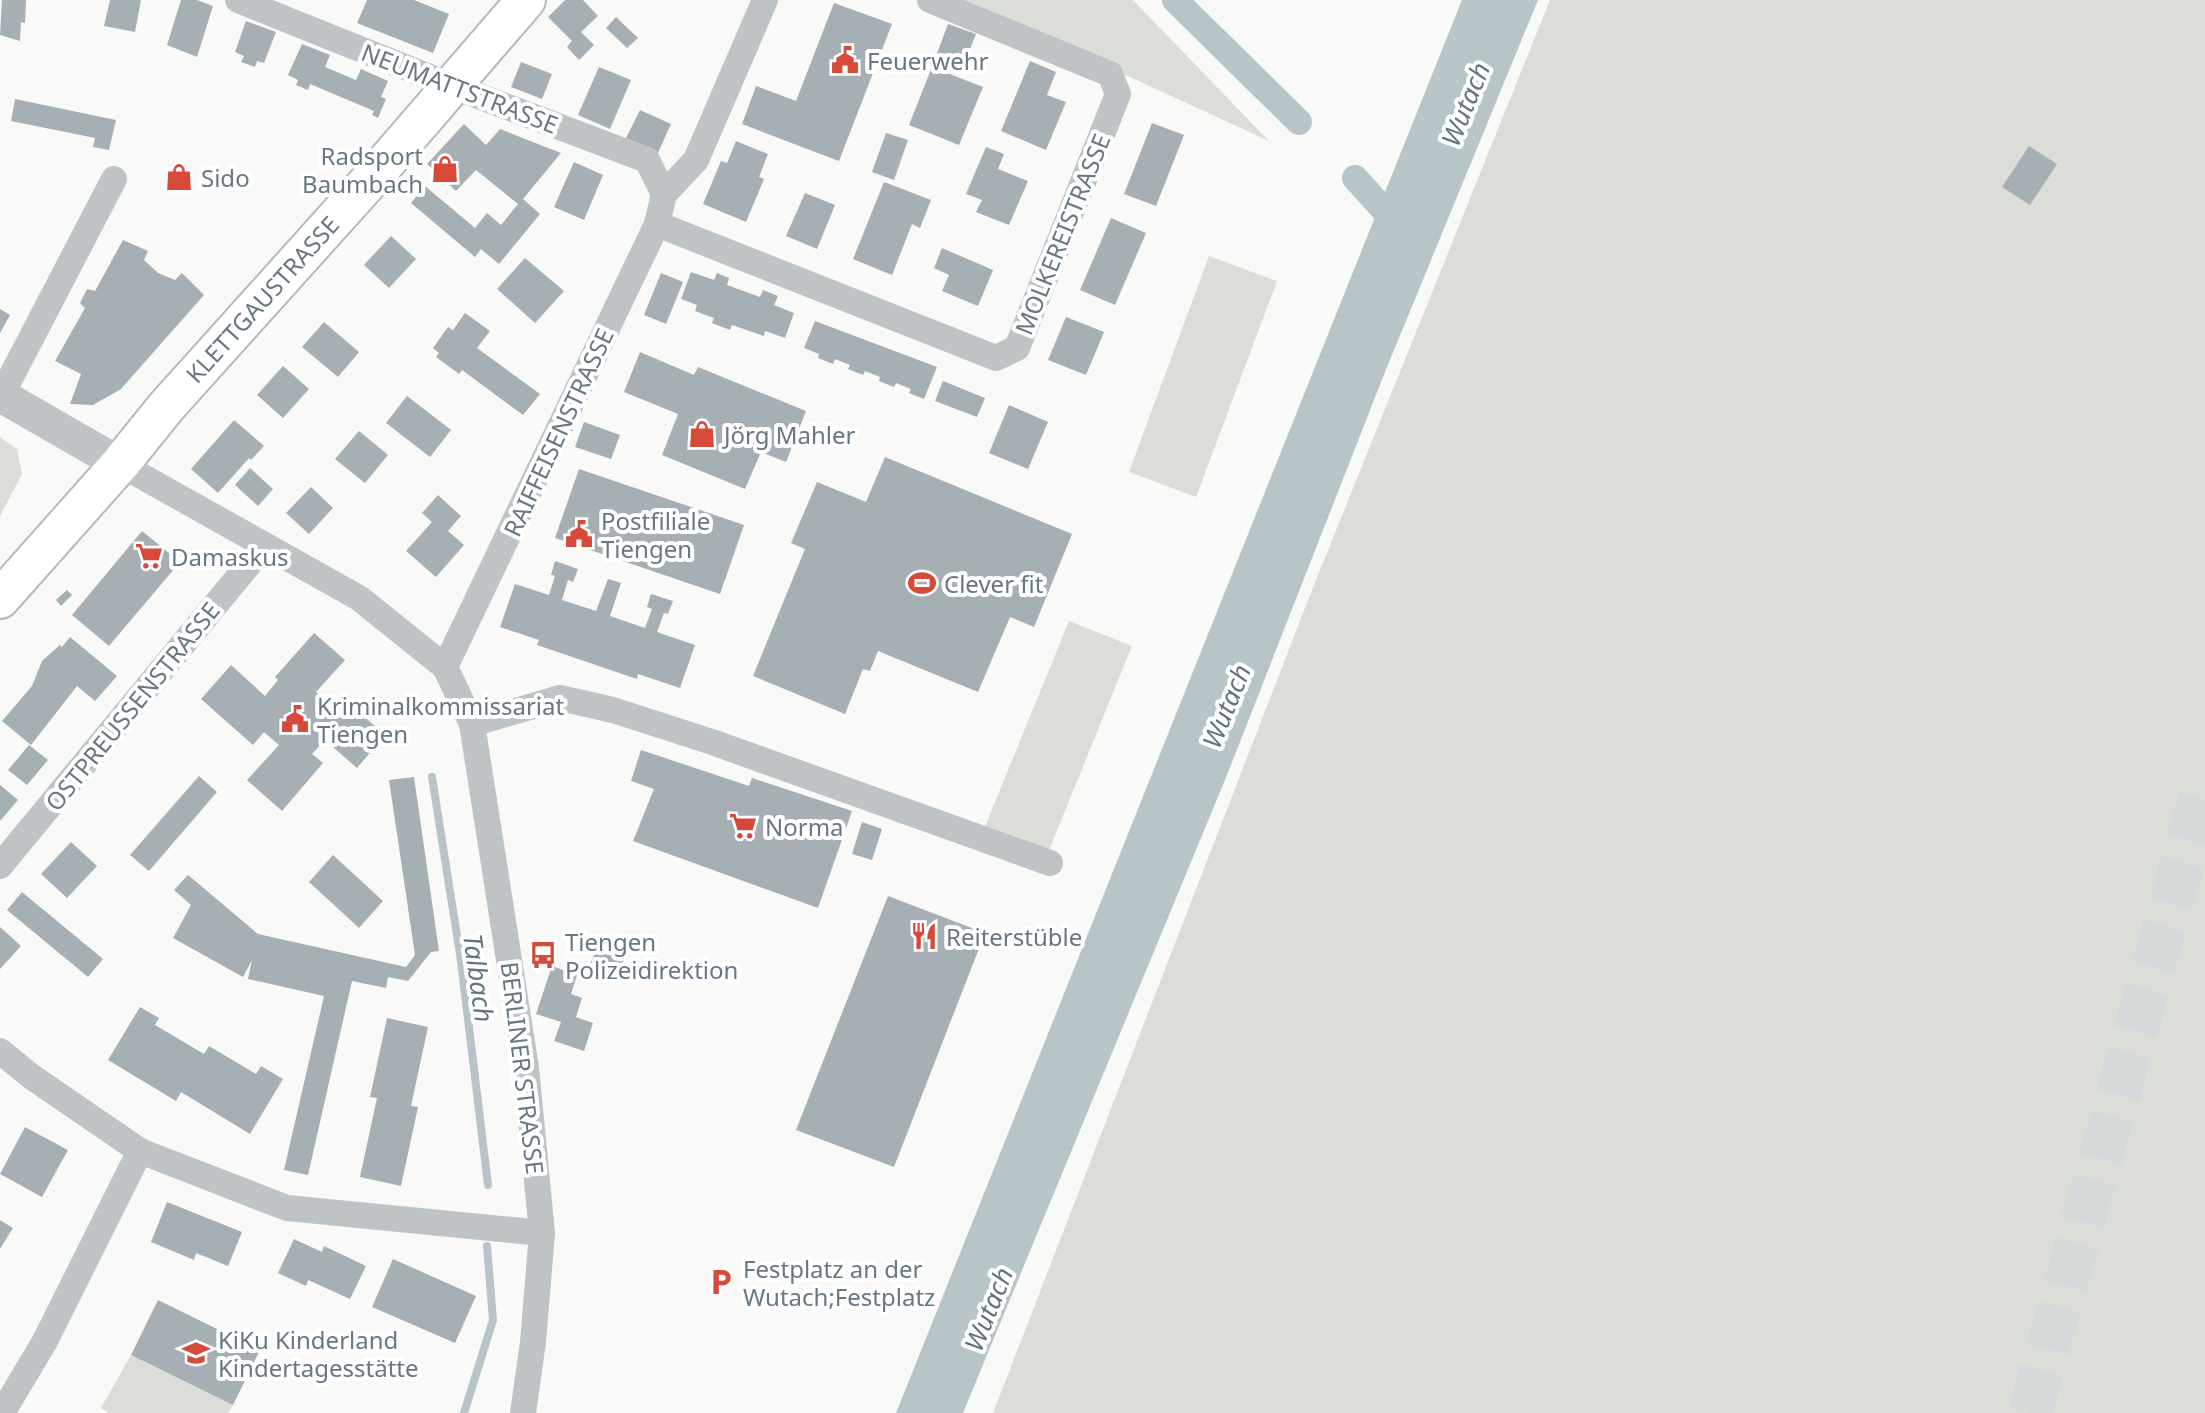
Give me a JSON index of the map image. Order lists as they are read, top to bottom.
{
  "streets": {
    "main road": ["KLETTGAUSTRASSE"],
    "street": [
      "NEUMATTSTRASSE",
      "MOLKEREISTRASSE",
      "RAIFFEISENSTRASSE",
      "OSTPREUSSENSTRASSE",
      "BERLINER STRASSE"
    ]
  },
  "crossings": [
    ["NEUMATTSTRASSE", "KLETTGAUSTRASSE"],
    ["NEUMATTSTRASSE", "RAIFFEISENSTRASSE"],
    ["MOLKEREISTRASSE", "RAIFFEISENSTRASSE"],
    ["KLETTGAUSTRASSE", "BERLINER STRASSE"],
    ["RAIFFEISENSTRASSE", "BERLINER STRASSE"],
    ["OSTPREUSSENSTRASSE", "BERLINER STRASSE"]
  ],
  "water": ["Wutach", "Talbach"],
  "places": {
    "public building": ["Feuerwehr", "Postfiliale Tiengen", "Kriminalkommissariat Tiengen"],
    "shop": ["Radsport Baumbach", "Sido", "Jörg Mahler"],
    "supermarket": ["Damaskus", "Norma"],
    "sports": ["Clever fit"],
    "restaurant": ["Reiterstüble"],
    "bus stop": ["Tiengen Polizeidirektion"],
    "parking": ["Festplatz an der Wutach;Festplatz"],
    "school or university": ["KiKu Kinderland Kindertagesstätte"]
  }
}
